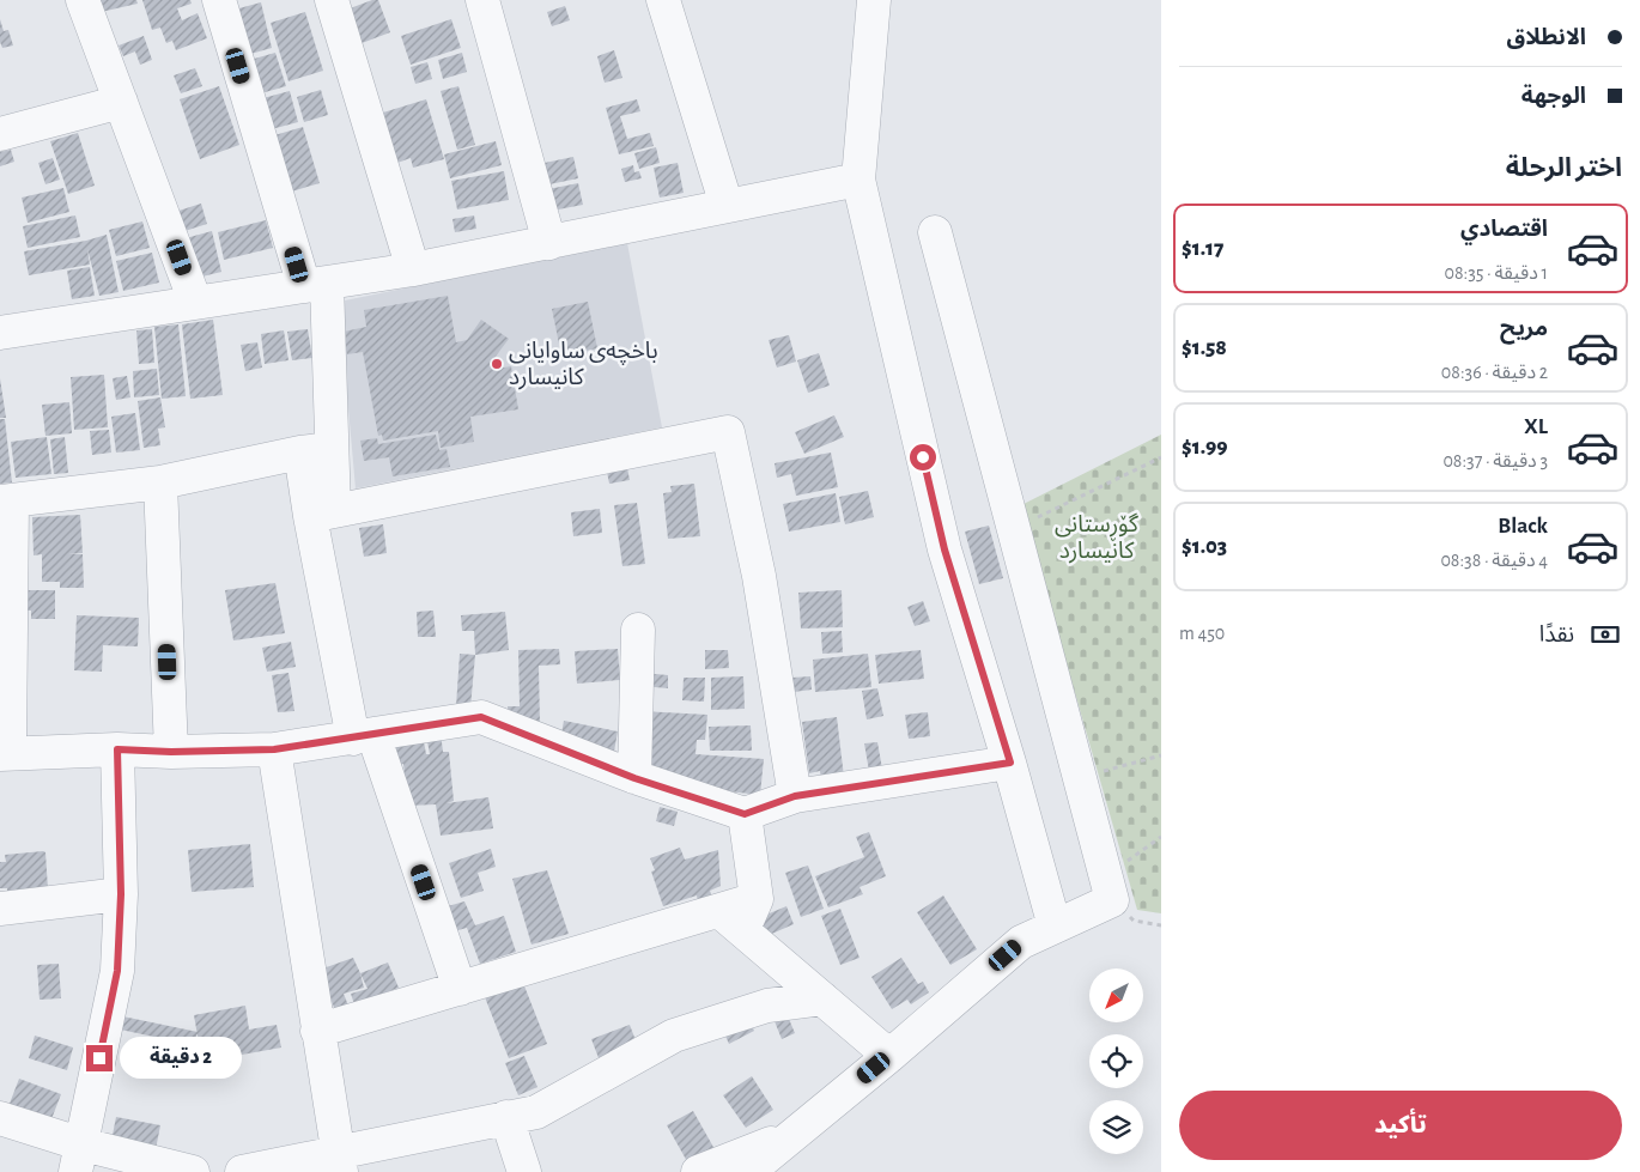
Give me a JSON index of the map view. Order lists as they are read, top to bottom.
{
  "parks": ["گۆڕستانی کانیسارد"],
  "places": ["باخچەی ساوایانی کانیسارد"],
  "north": "bottom left",
  "page": {
    "banner": ["الانطلاق", "الوجهة"],
    "heading": "اختر الرحلة",
    "list": [
      {
        "name": "اقتصادي",
        "note": "1 دقيقة · 08:35",
        "value": "$1.17"
      },
      {
        "name": "مريح",
        "note": "2 دقيقة · 08:36",
        "value": "$1.58"
      },
      {
        "name": "XL",
        "note": "3 دقيقة · 08:37",
        "value": "$1.99"
      },
      {
        "name": "Black",
        "note": "4 دقيقة · 08:38",
        "value": "$1.03"
      }
    ],
    "pay": ["نقدًا", "450 m"],
    "bubble": "2 دقيقة",
    "buttons": "تأكيد"
  }
}
